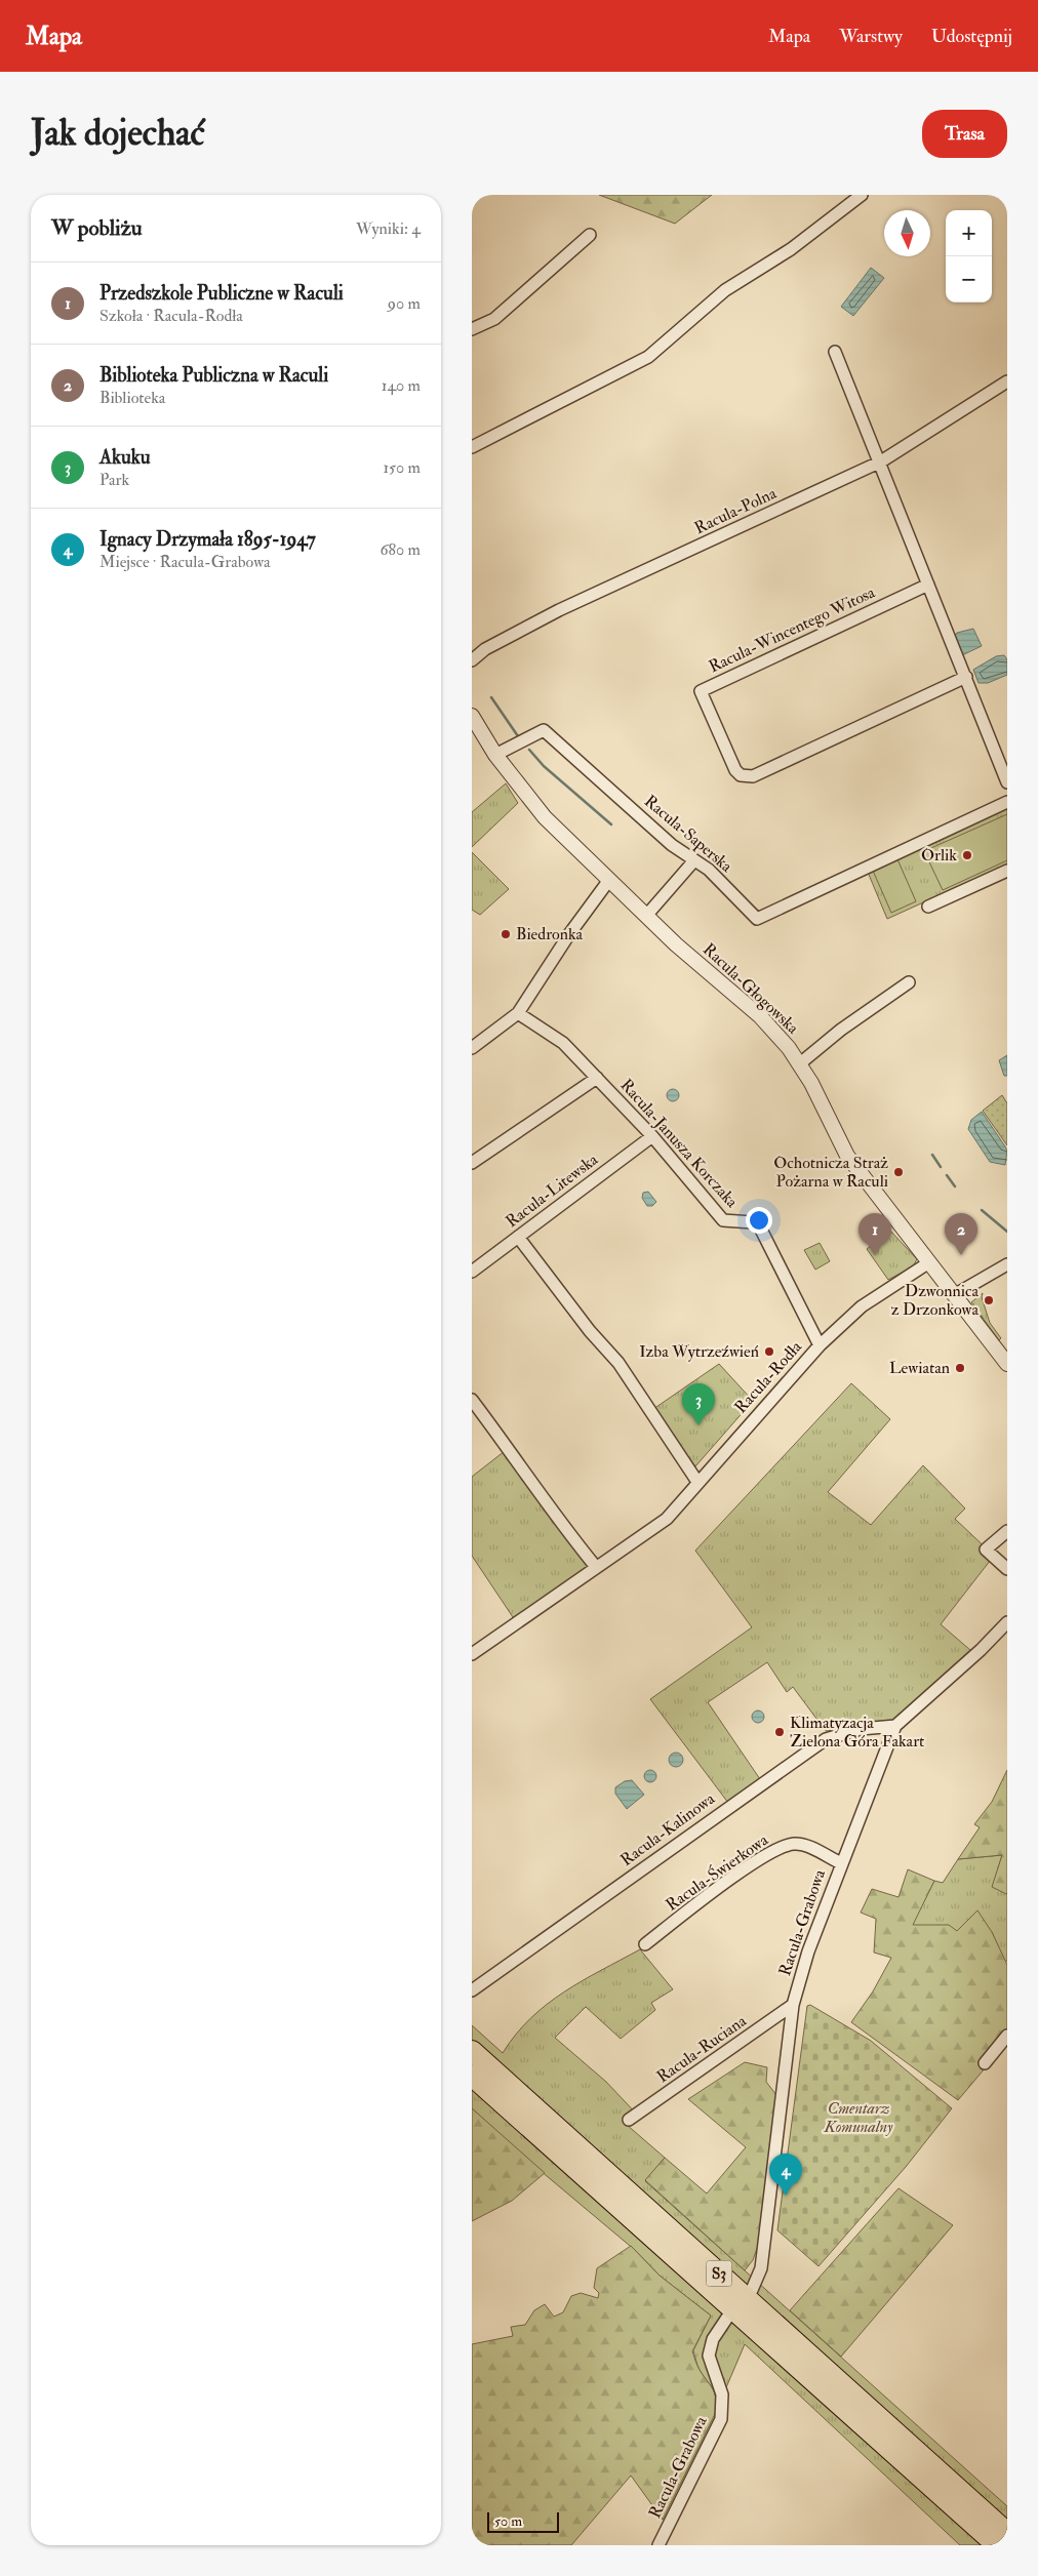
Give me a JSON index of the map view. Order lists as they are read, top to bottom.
{
  "streets": {
    "highway": ["S3"],
    "street": [
      "Racula-Polna",
      "Racula-Wincentego Witosa",
      "Racula-Saperska",
      "Racula-Głogowska",
      "Racula-Janusza Korczaka",
      "Racula-Litewska",
      "Racula-Rodła",
      "Racula-Kalinowa",
      "Racula-Świerkowa",
      "Racula-Grabowa",
      "Racula-Ruciana"
    ]
  },
  "crossings": [
    ["Racula-Saperska", "Racula-Głogowska"],
    ["Racula-Głogowska", "Racula-Rodła"],
    ["Racula-Janusza Korczaka", "Racula-Litewska"],
    ["Racula-Janusza Korczaka", "Racula-Rodła"],
    ["Racula-Kalinowa", "Racula-Grabowa"],
    ["Racula-Świerkowa", "Racula-Grabowa"],
    ["Racula-Grabowa", "Racula-Ruciana"]
  ],
  "parks": ["Cmentarz Komunalny"],
  "places": [
    "Orlik",
    "Biedronka",
    "Ochotnicza Straż Pożarna w Raculi",
    "Dzwonnica z Drzonkowa",
    "Izba Wytrzeźwień",
    "Lewiatan",
    "Klimatyzacja Zielona Góra Fakart"
  ],
  "scale_bar": "50 m",
  "north": "bottom",
  "page": {
    "header": "Mapa",
    "nav": ["Mapa", "Warstwy", "Udostępnij"],
    "buttons": "Trasa",
    "title": "Jak dojechać",
    "heading": ["W pobliżu", "Wyniki: 4"],
    "map_buttons": ["+", "−"],
    "list": [
      {
        "mark": "1",
        "name": "Przedszkole Publiczne w Raculi",
        "note": "Szkoła · Racula-Rodła",
        "value": "90 m"
      },
      {
        "mark": "2",
        "name": "Biblioteka Publiczna w Raculi",
        "note": "Biblioteka",
        "value": "140 m"
      },
      {
        "mark": "3",
        "name": "Akuku",
        "note": "Park",
        "value": "150 m"
      },
      {
        "mark": "4",
        "name": "Ignacy Drzymała 1895-1947",
        "note": "Miejsce · Racula-Grabowa",
        "value": "680 m"
      }
    ],
    "pins": [
      "1",
      "2",
      "3",
      "4"
    ],
    "scale": "50 m"
  }
}
